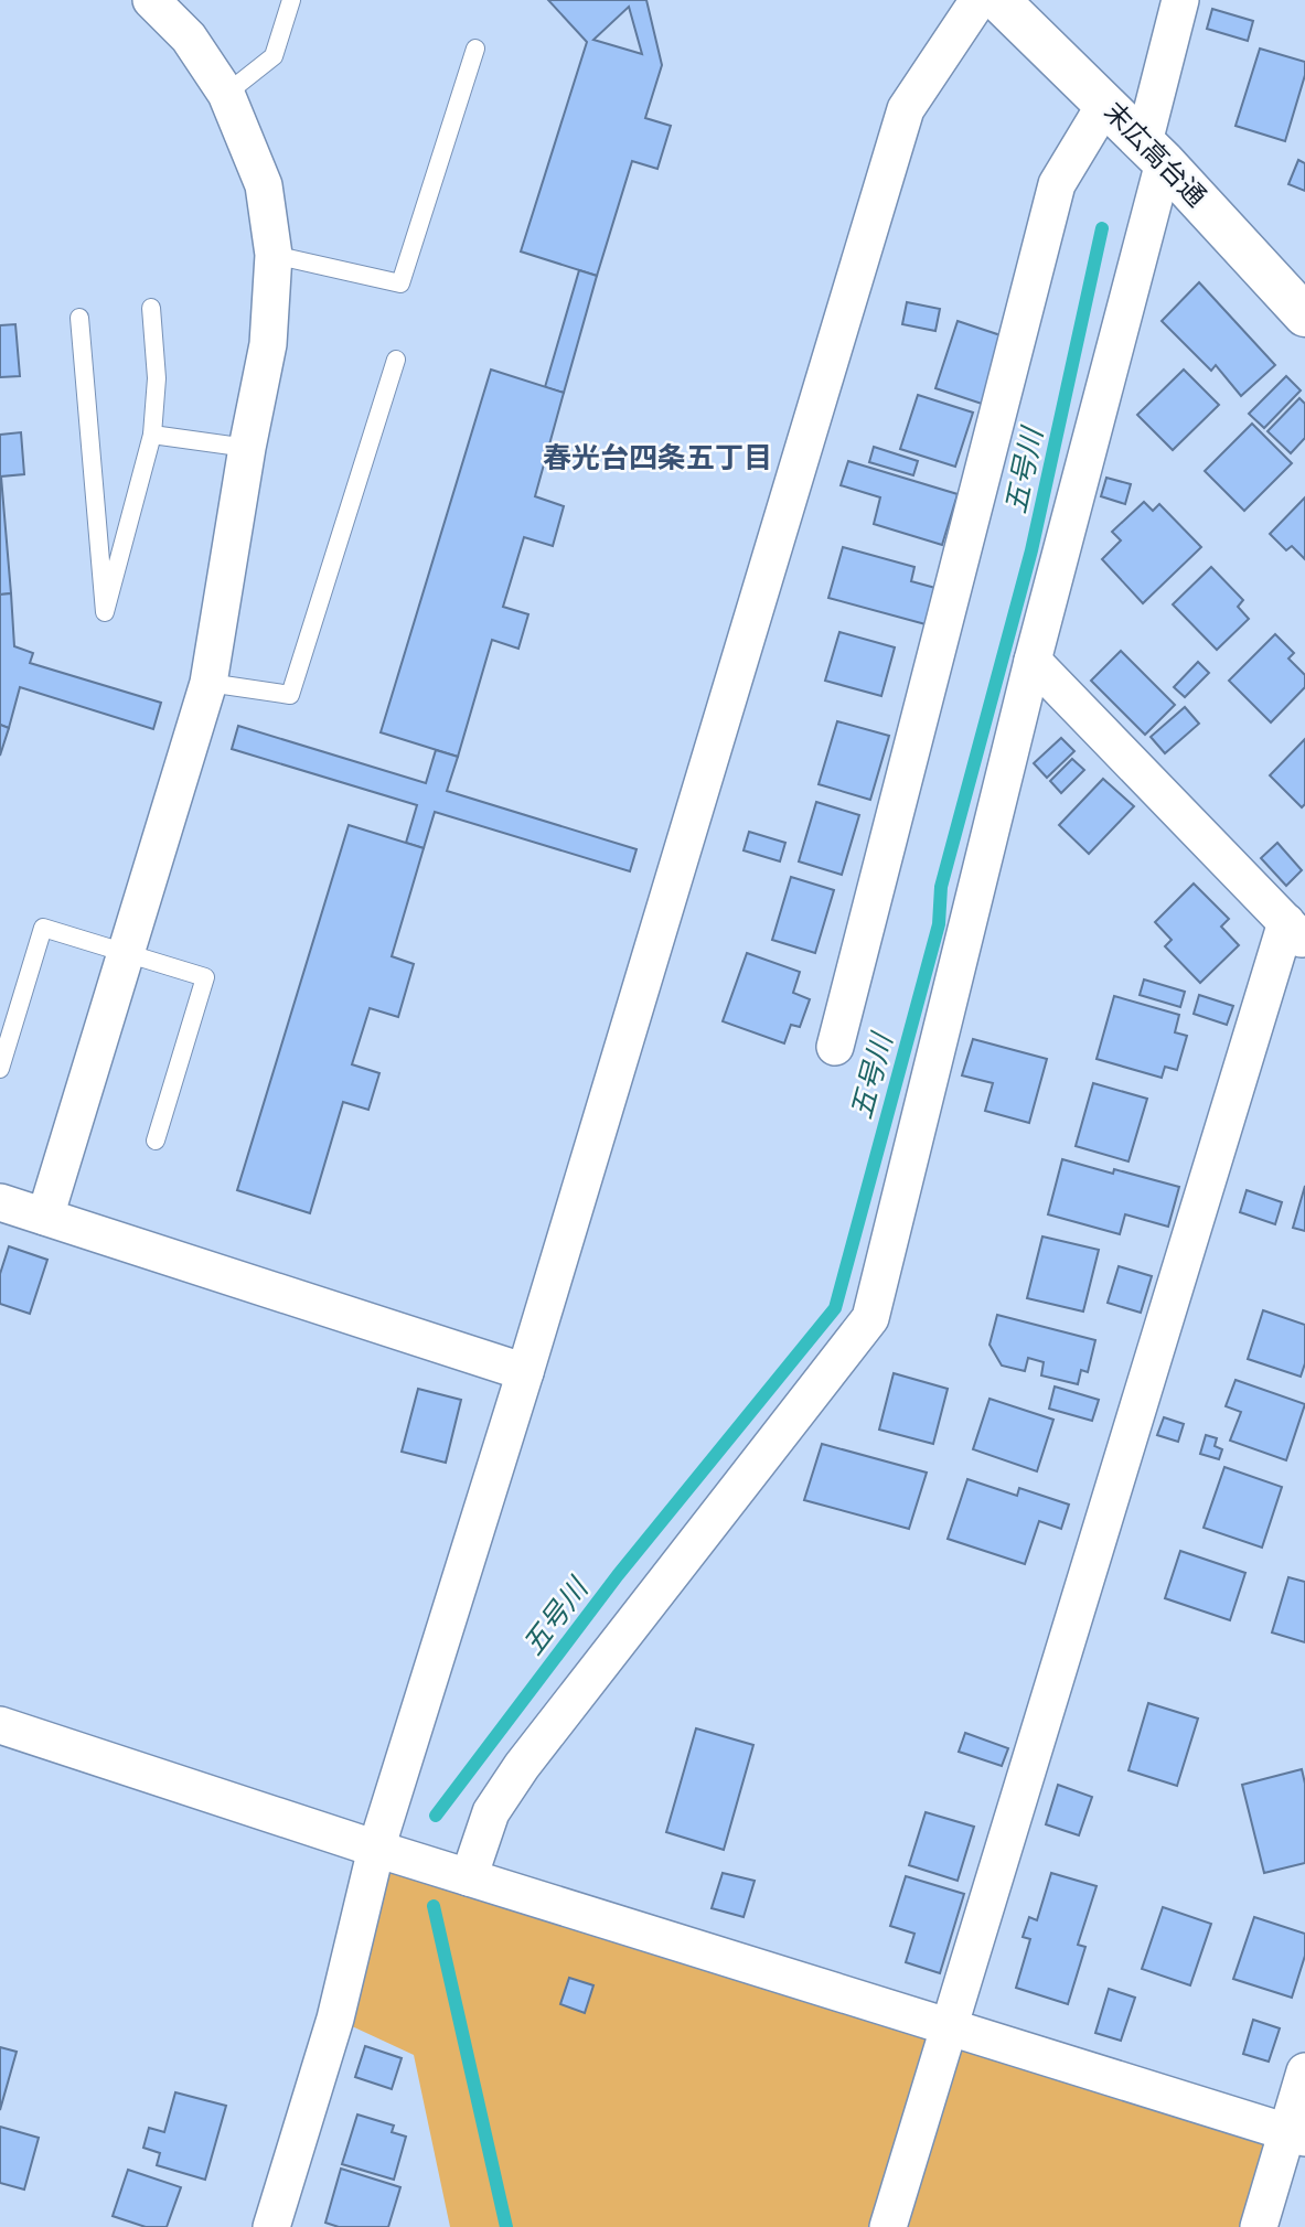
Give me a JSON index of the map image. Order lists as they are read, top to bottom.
{
  "streets": {
    "street": ["末広高台通"]
  },
  "districts": ["春光台四条五丁目"],
  "water": ["五号川"]
}
